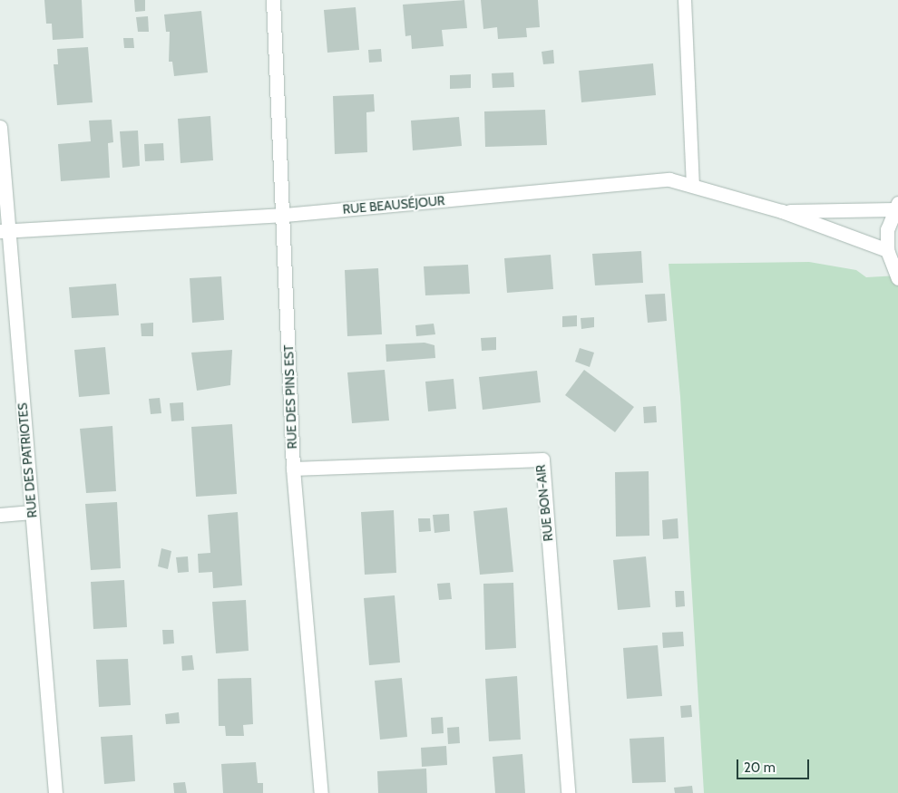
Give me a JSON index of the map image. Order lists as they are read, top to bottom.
{
  "streets": {
    "street": [
      "RUE BEAUSÉJOUR",
      "RUE DES PINS EST",
      "RUE DES PATRIOTES",
      "RUE BON-AIR"
    ]
  },
  "crossings": [
    ["RUE BEAUSÉJOUR", "RUE DES PINS EST"],
    ["RUE BEAUSÉJOUR", "RUE DES PATRIOTES"],
    ["RUE DES PINS EST", "RUE BON-AIR"]
  ],
  "scale_bar": "20 m"
}
